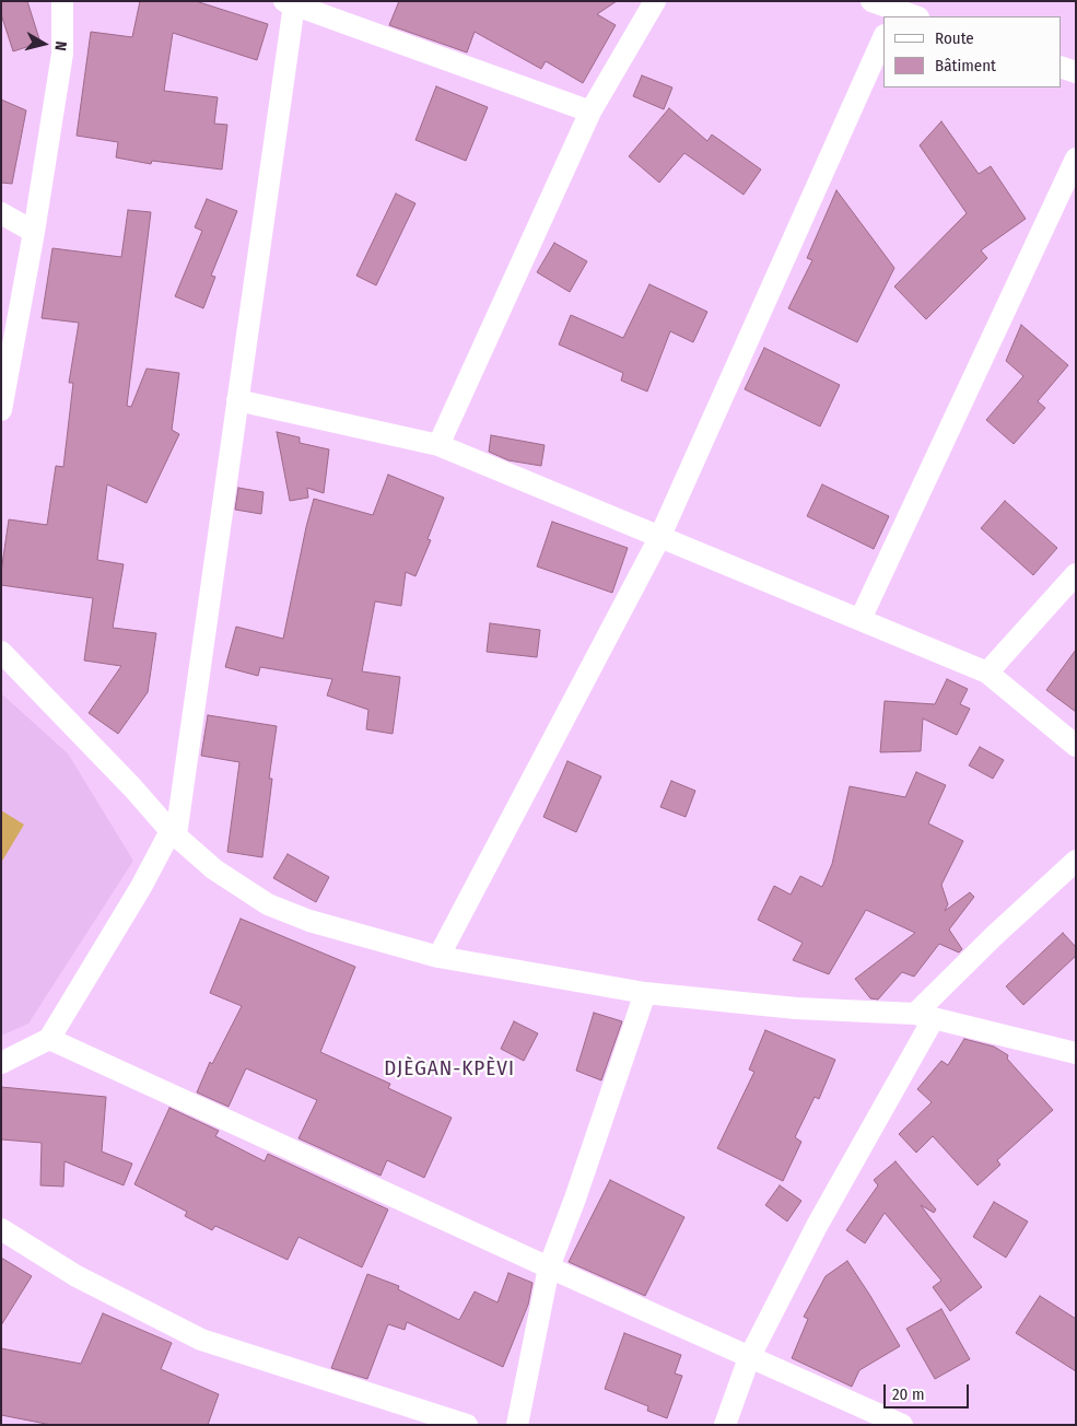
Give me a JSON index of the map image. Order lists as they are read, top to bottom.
{
  "districts": ["DJÈGAN-KPÈVI"],
  "legend": ["Route", "Bâtiment"],
  "scale_bar": "20 m",
  "north": "right"
}
